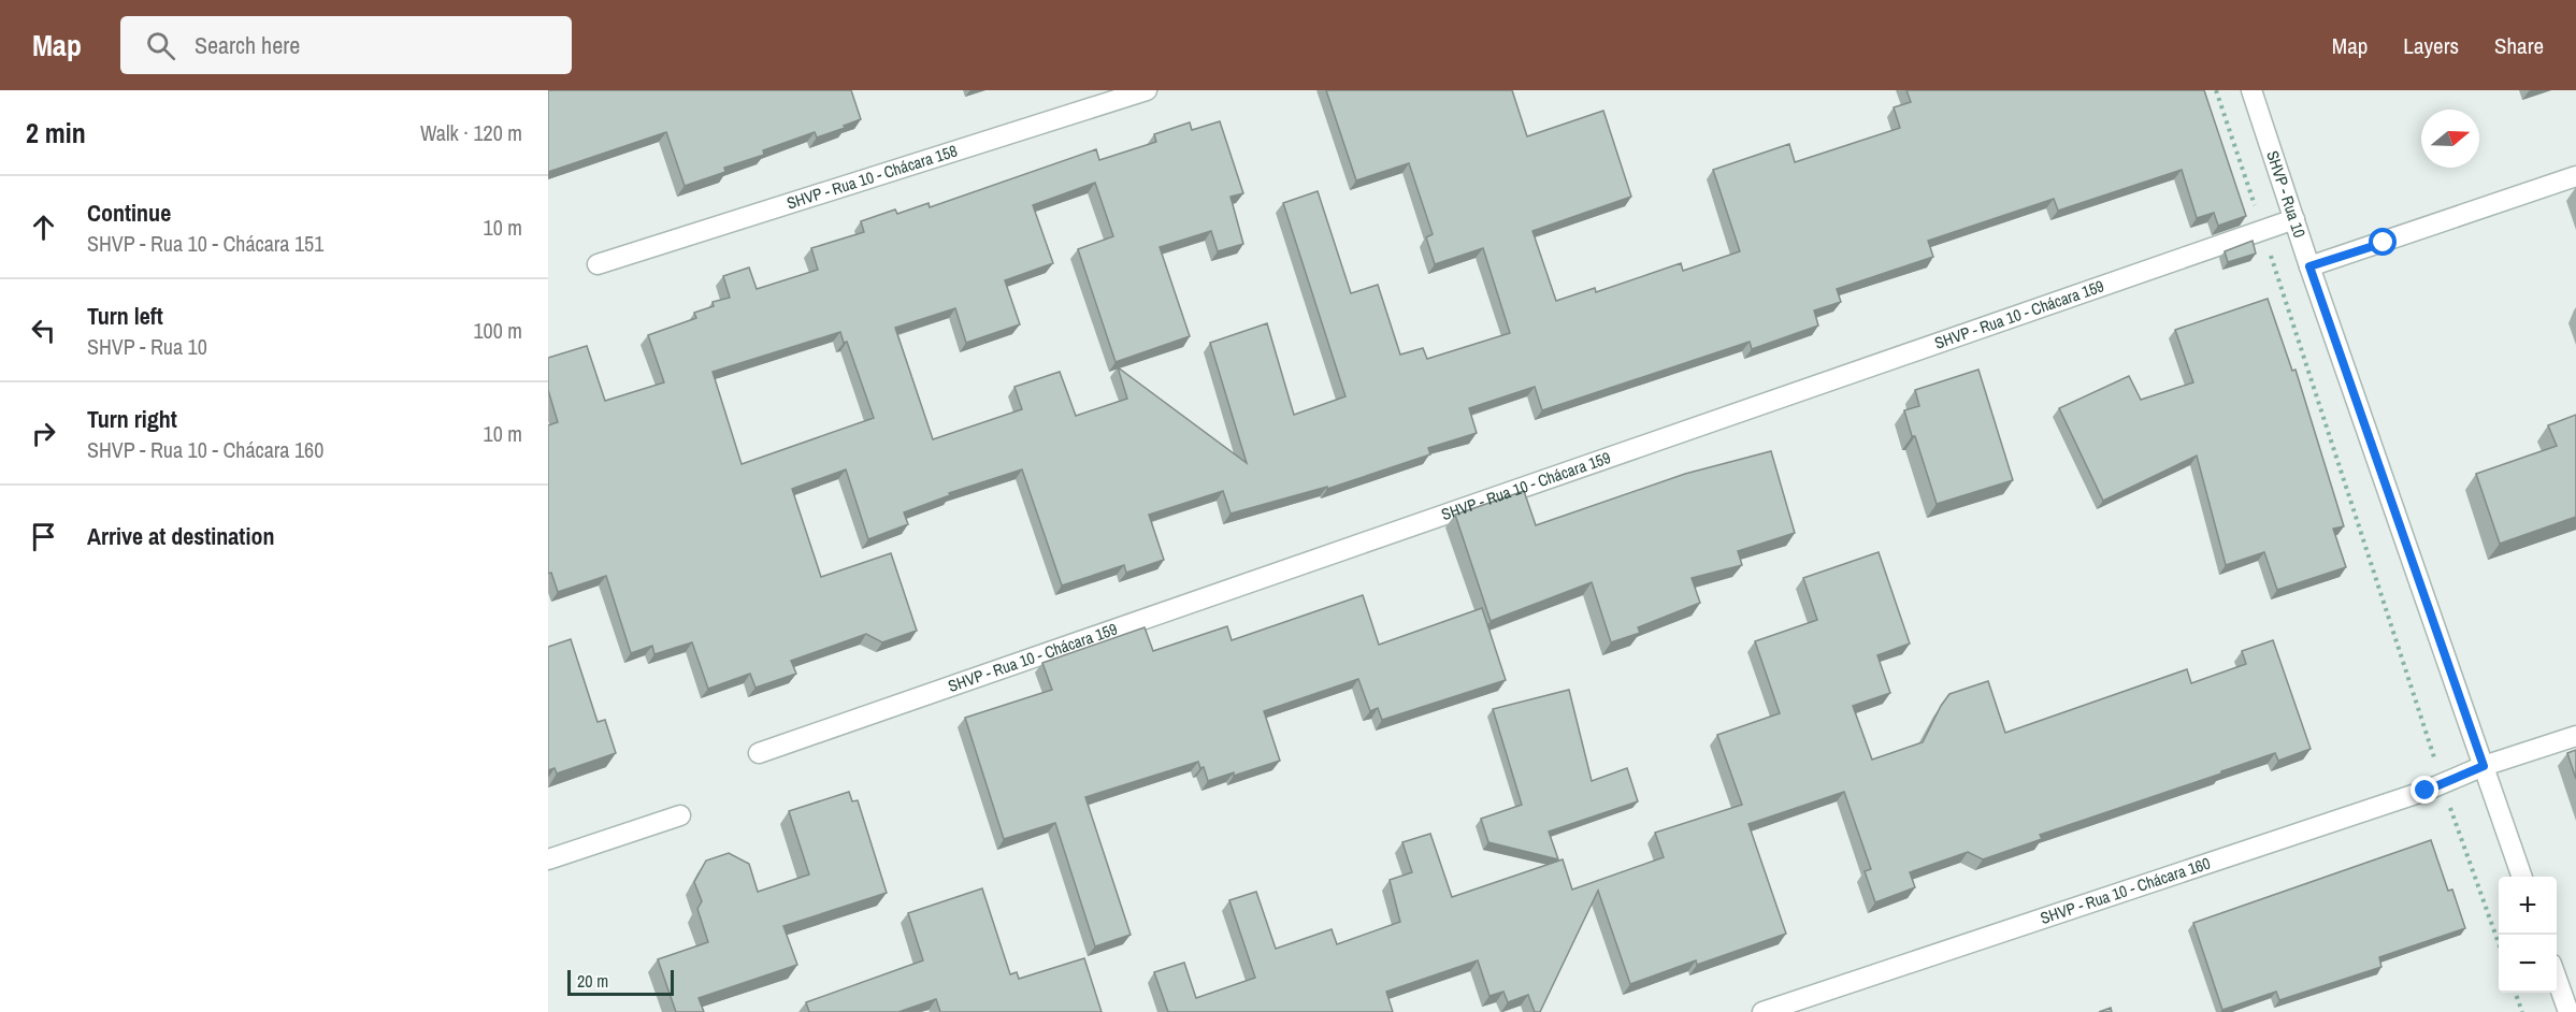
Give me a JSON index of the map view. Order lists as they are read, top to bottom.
{
  "streets": {
    "street": [
      "SHVP - Rua 10 - Chácara 158",
      "SHVP - Rua 10",
      "SHVP - Rua 10 - Chácara 159",
      "SHVP - Rua 10 - Chácara 160"
    ]
  },
  "crossings": [
    ["SHVP - Rua 10", "SHVP - Rua 10 - Chácara 159"],
    ["SHVP - Rua 10", "SHVP - Rua 10 - Chácara 160"]
  ],
  "scale_bar": "20 m",
  "north": "right",
  "page": {
    "header": "Map",
    "search": "Search here",
    "nav": ["Map", "Layers", "Share"],
    "heading": ["2 min", "Walk · 120 m"],
    "list": [
      ["Continue", "SHVP - Rua 10 - Chácara 151", "10 m"],
      ["Turn left", "SHVP - Rua 10", "100 m"],
      ["Turn right", "SHVP - Rua 10 - Chácara 160", "10 m"],
      "Arrive at destination"
    ],
    "map_buttons": ["+", "−"],
    "scale": "20 m"
  }
}
